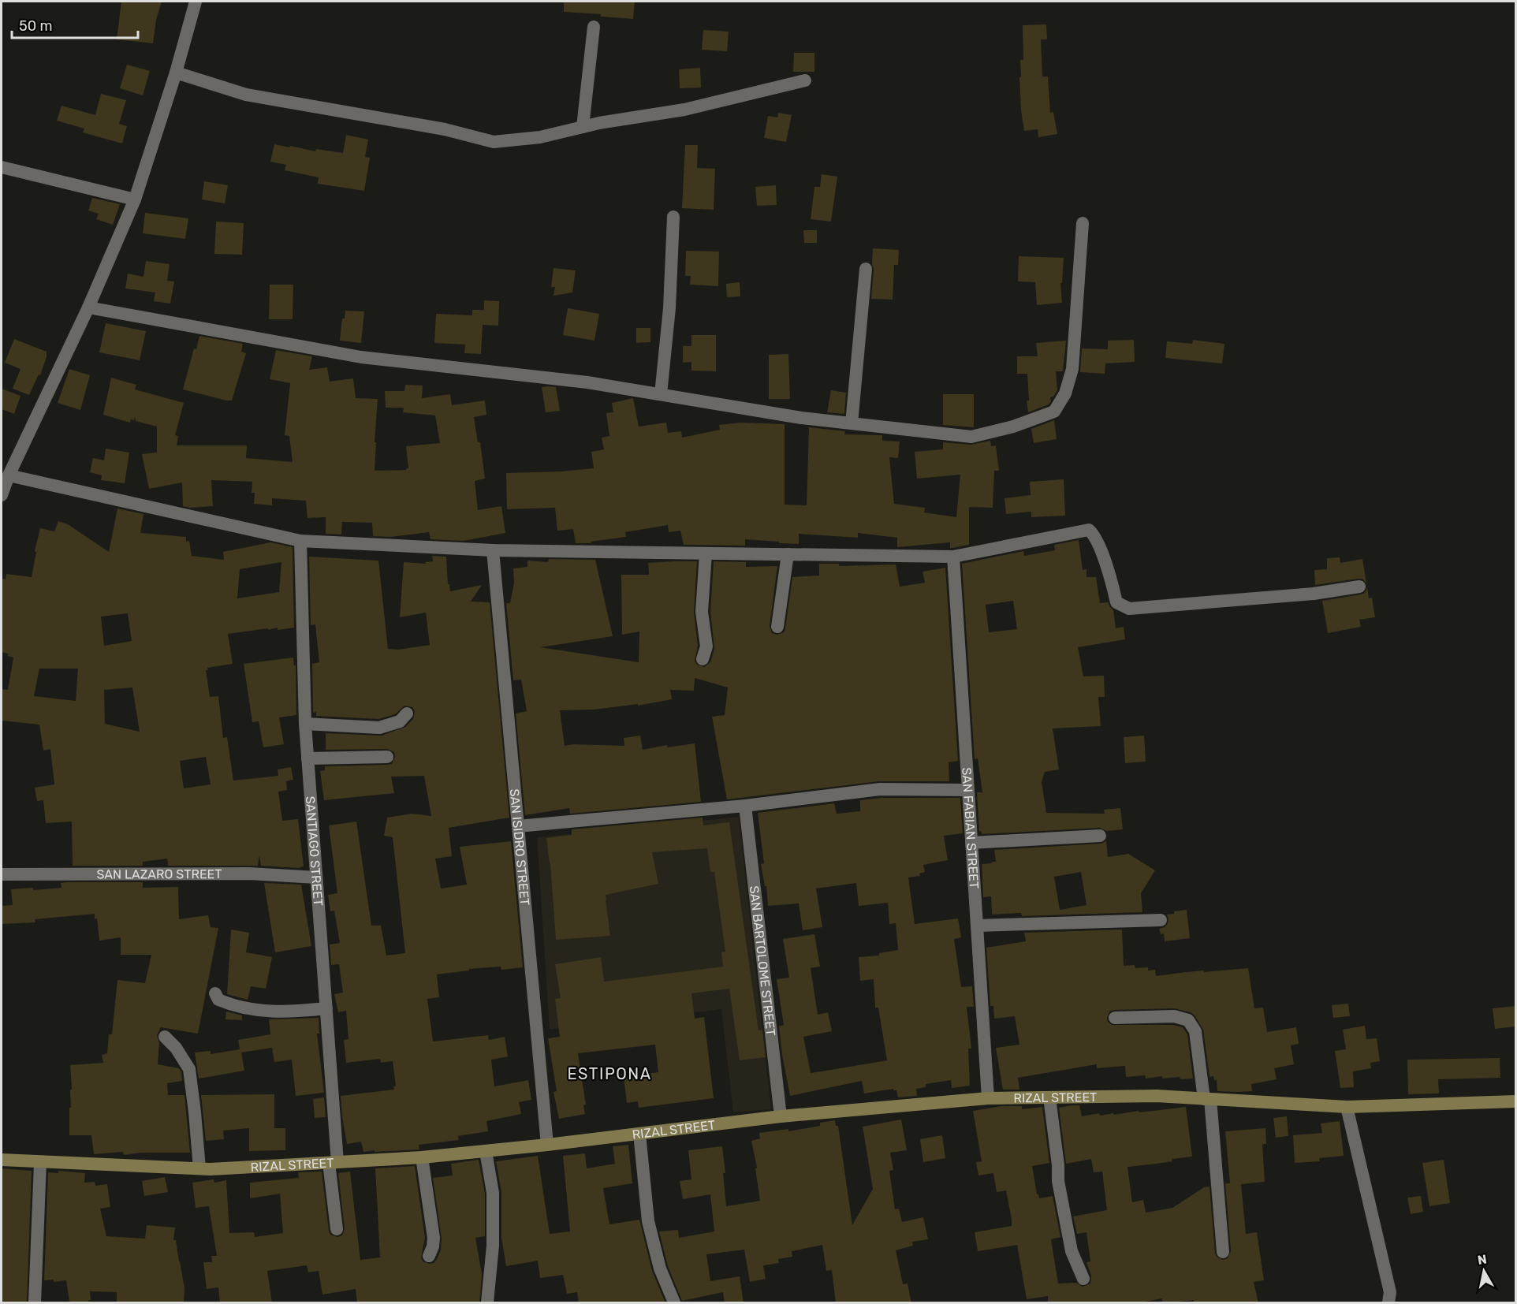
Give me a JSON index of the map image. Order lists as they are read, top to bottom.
{
  "streets": {
    "main road": ["RIZAL STREET"],
    "street": [
      "SAN FABIAN STREET",
      "SAN ISIDRO STREET",
      "SANTIAGO STREET",
      "SAN LAZARO STREET",
      "SAN BARTOLOME STREET"
    ]
  },
  "crossings": [
    ["SAN FABIAN STREET", "RIZAL STREET"],
    ["SAN ISIDRO STREET", "RIZAL STREET"],
    ["SANTIAGO STREET", "SAN LAZARO STREET"],
    ["SANTIAGO STREET", "RIZAL STREET"],
    ["SAN BARTOLOME STREET", "RIZAL STREET"]
  ],
  "districts": ["ESTIPONA"],
  "scale_bar": "50 m",
  "north": "top"
}
